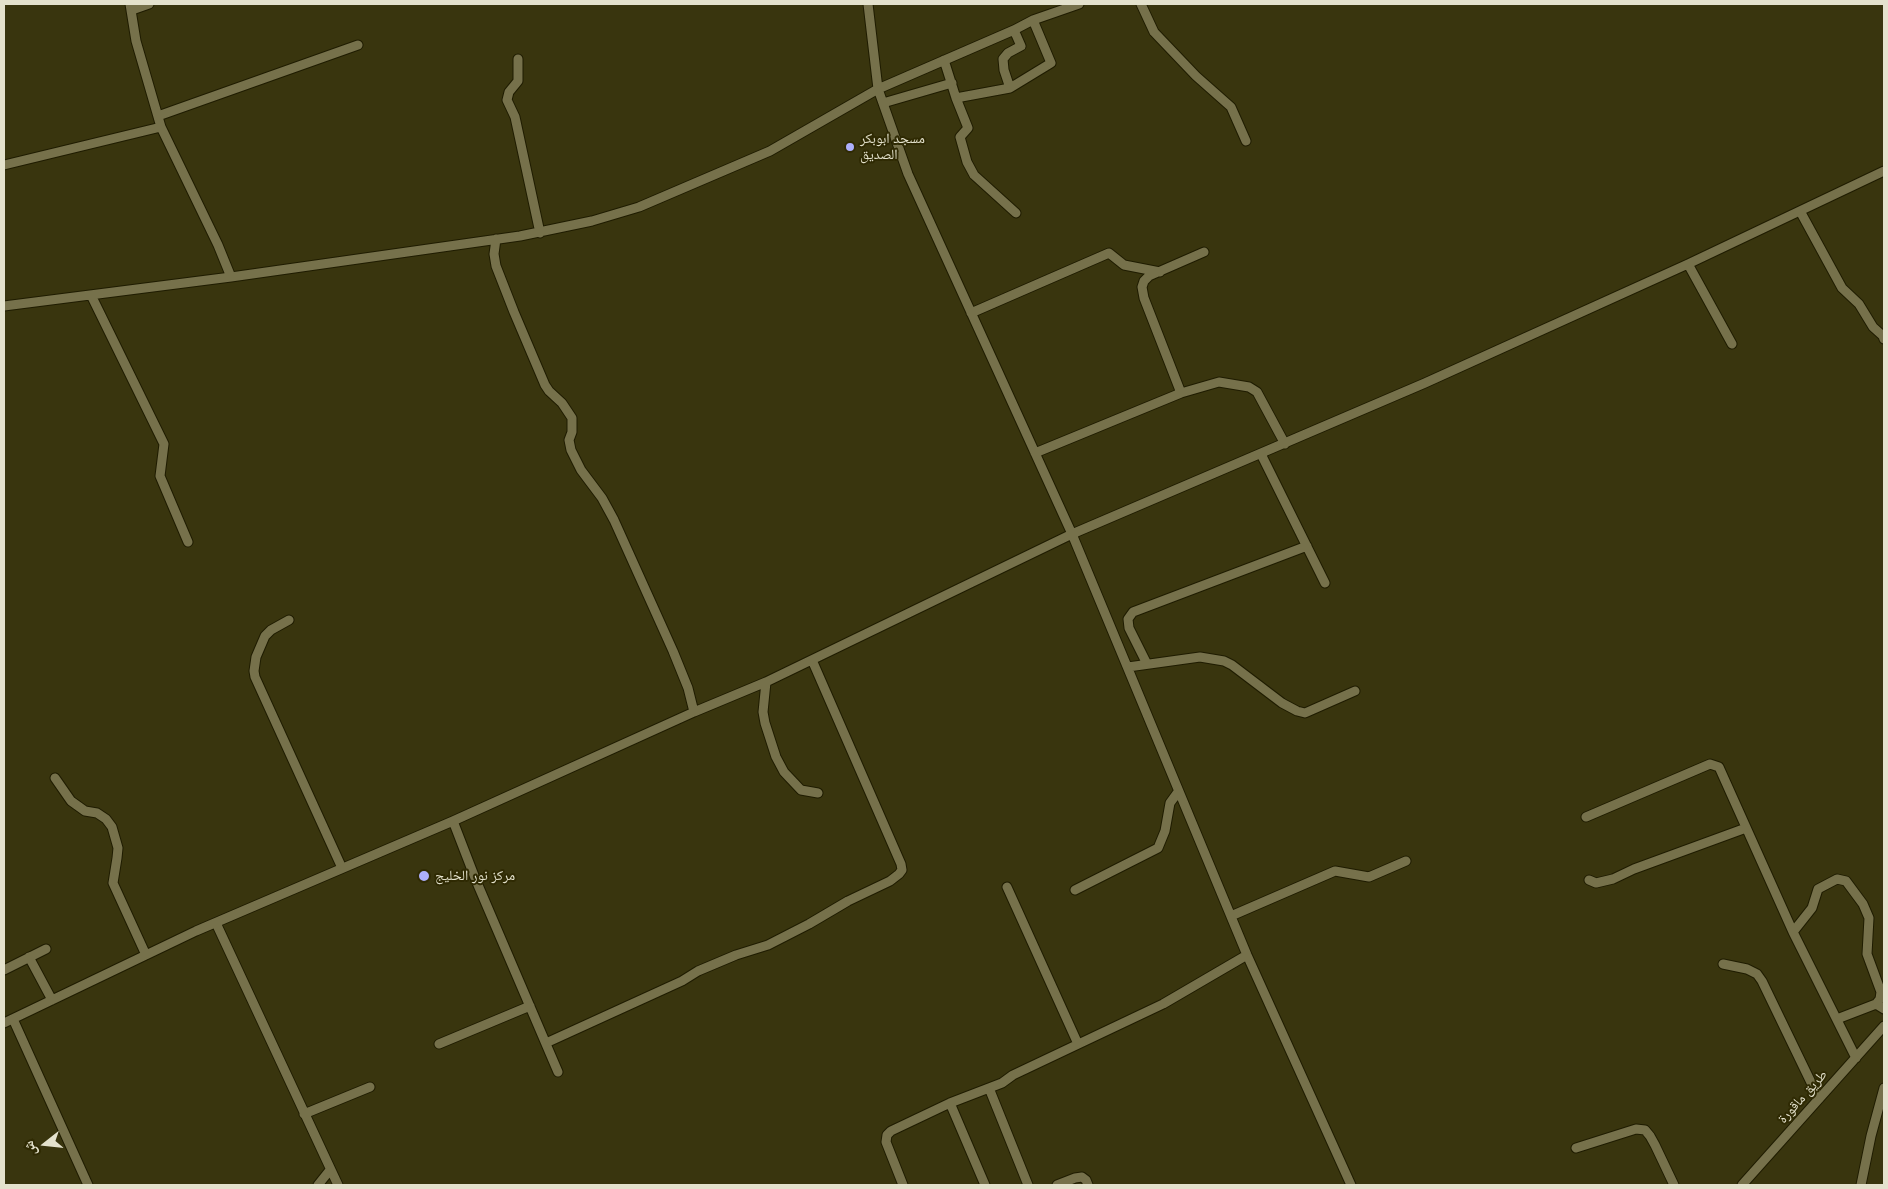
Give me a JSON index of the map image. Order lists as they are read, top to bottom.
{
  "streets": {
    "street": ["طريق ماقورة"]
  },
  "places": ["مسجد ابوبكر الصديق", "مركز نور الخليج"],
  "north": "left"
}
